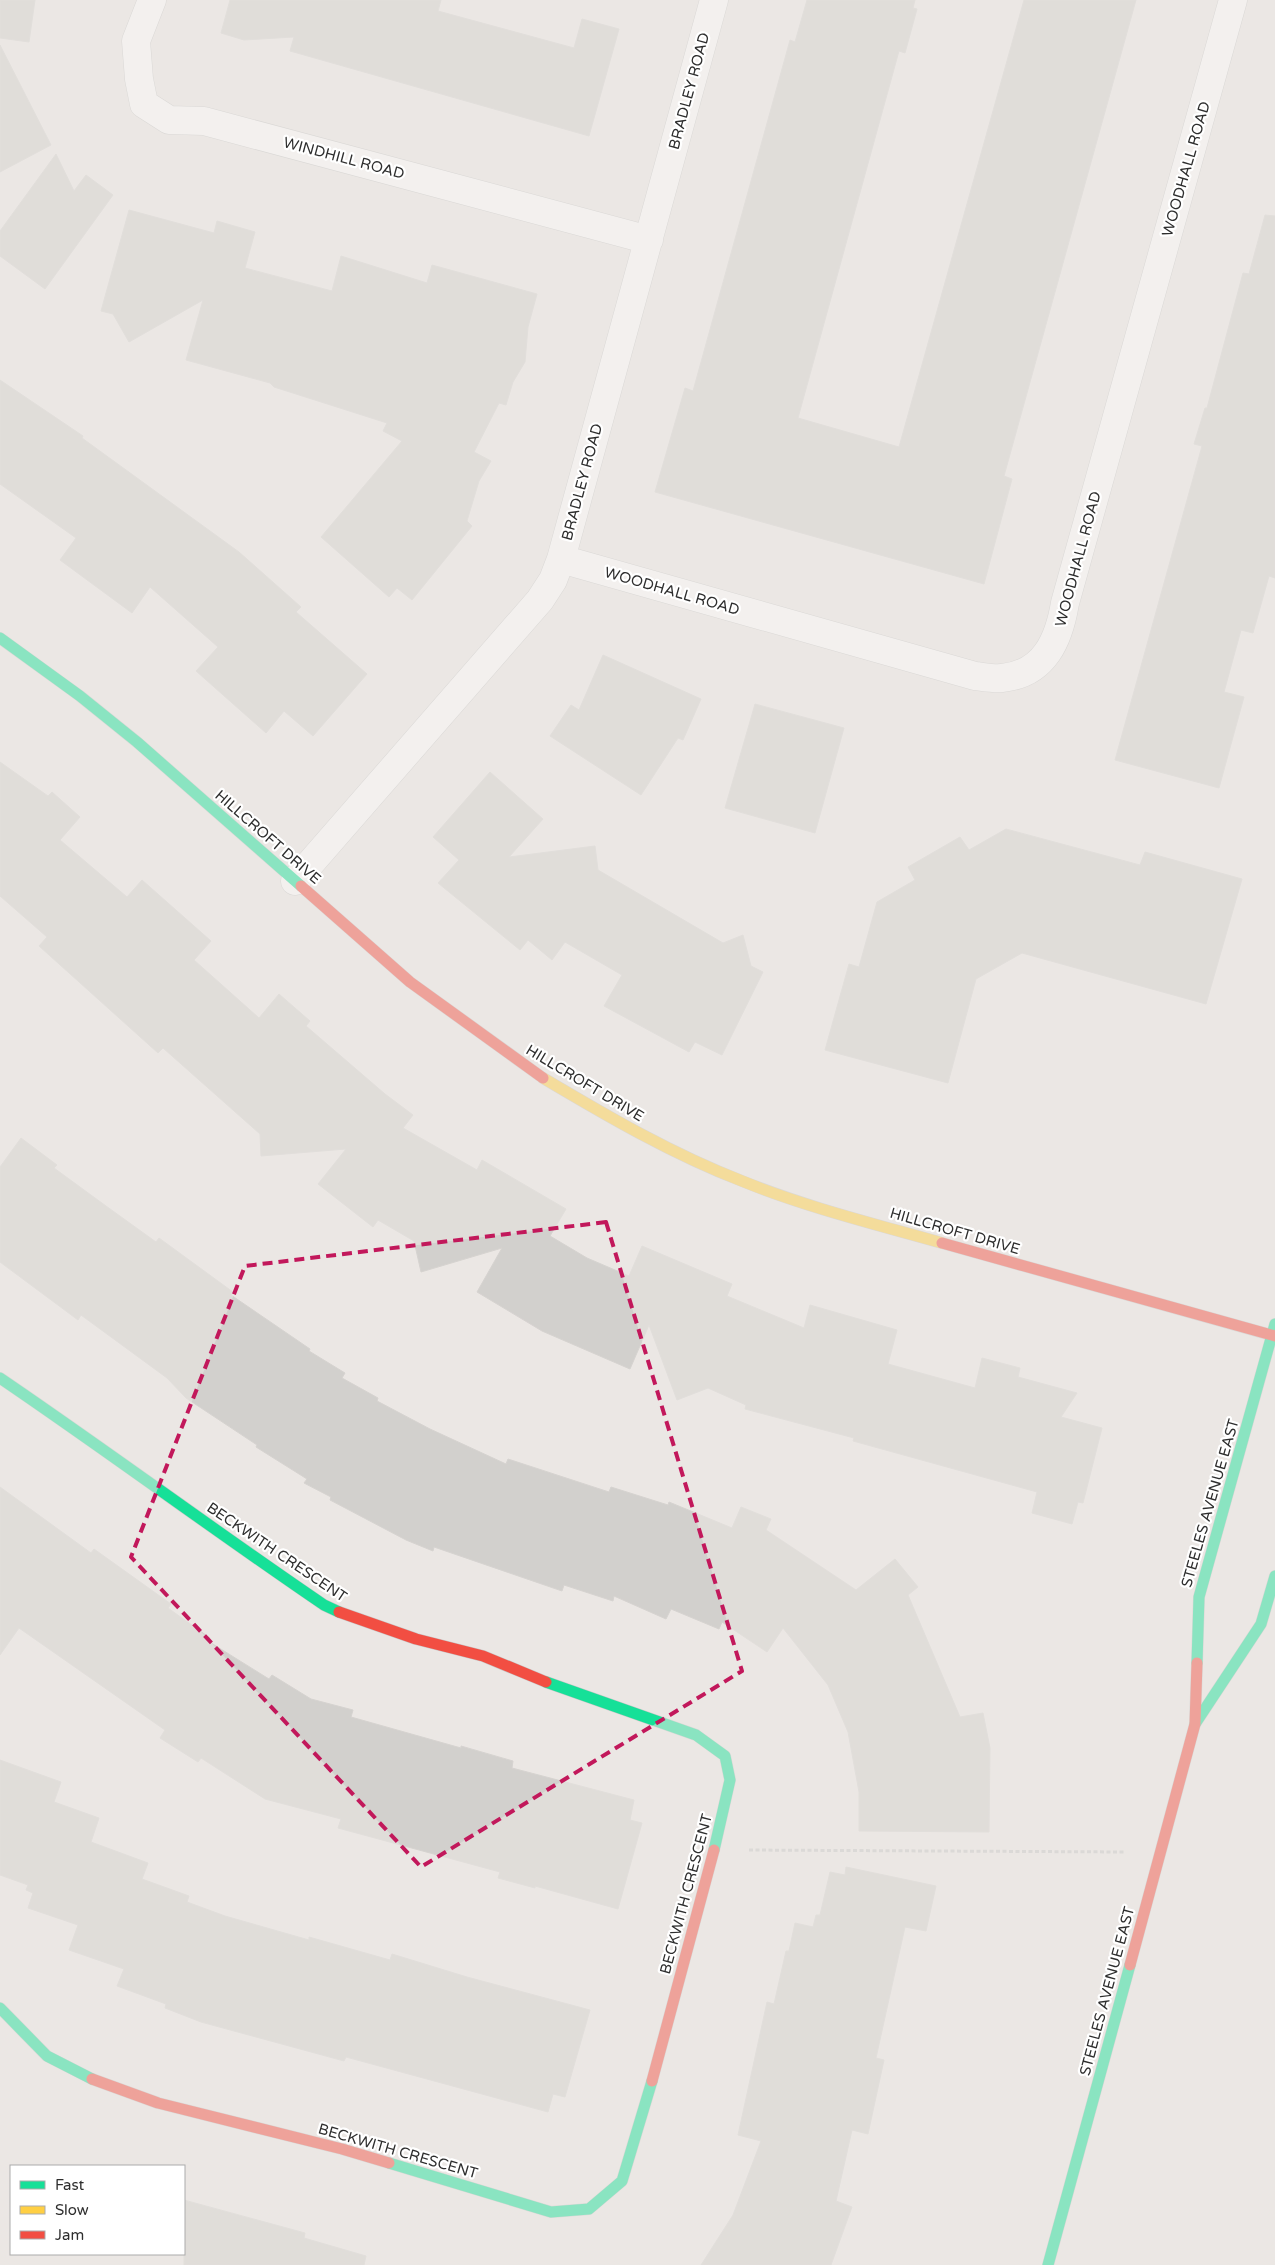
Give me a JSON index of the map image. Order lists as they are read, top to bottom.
{
  "streets": {
    "street": [
      "BRADLEY ROAD",
      "WINDHILL ROAD",
      "WOODHALL ROAD",
      "HILLCROFT DRIVE",
      "STEELES AVENUE EAST",
      "BECKWITH CRESCENT"
    ]
  },
  "crossings": [
    ["BRADLEY ROAD", "WINDHILL ROAD"],
    ["BRADLEY ROAD", "WOODHALL ROAD"],
    ["BRADLEY ROAD", "HILLCROFT DRIVE"],
    ["HILLCROFT DRIVE", "STEELES AVENUE EAST"]
  ],
  "legend": ["Fast", "Slow", "Jam"]
}
